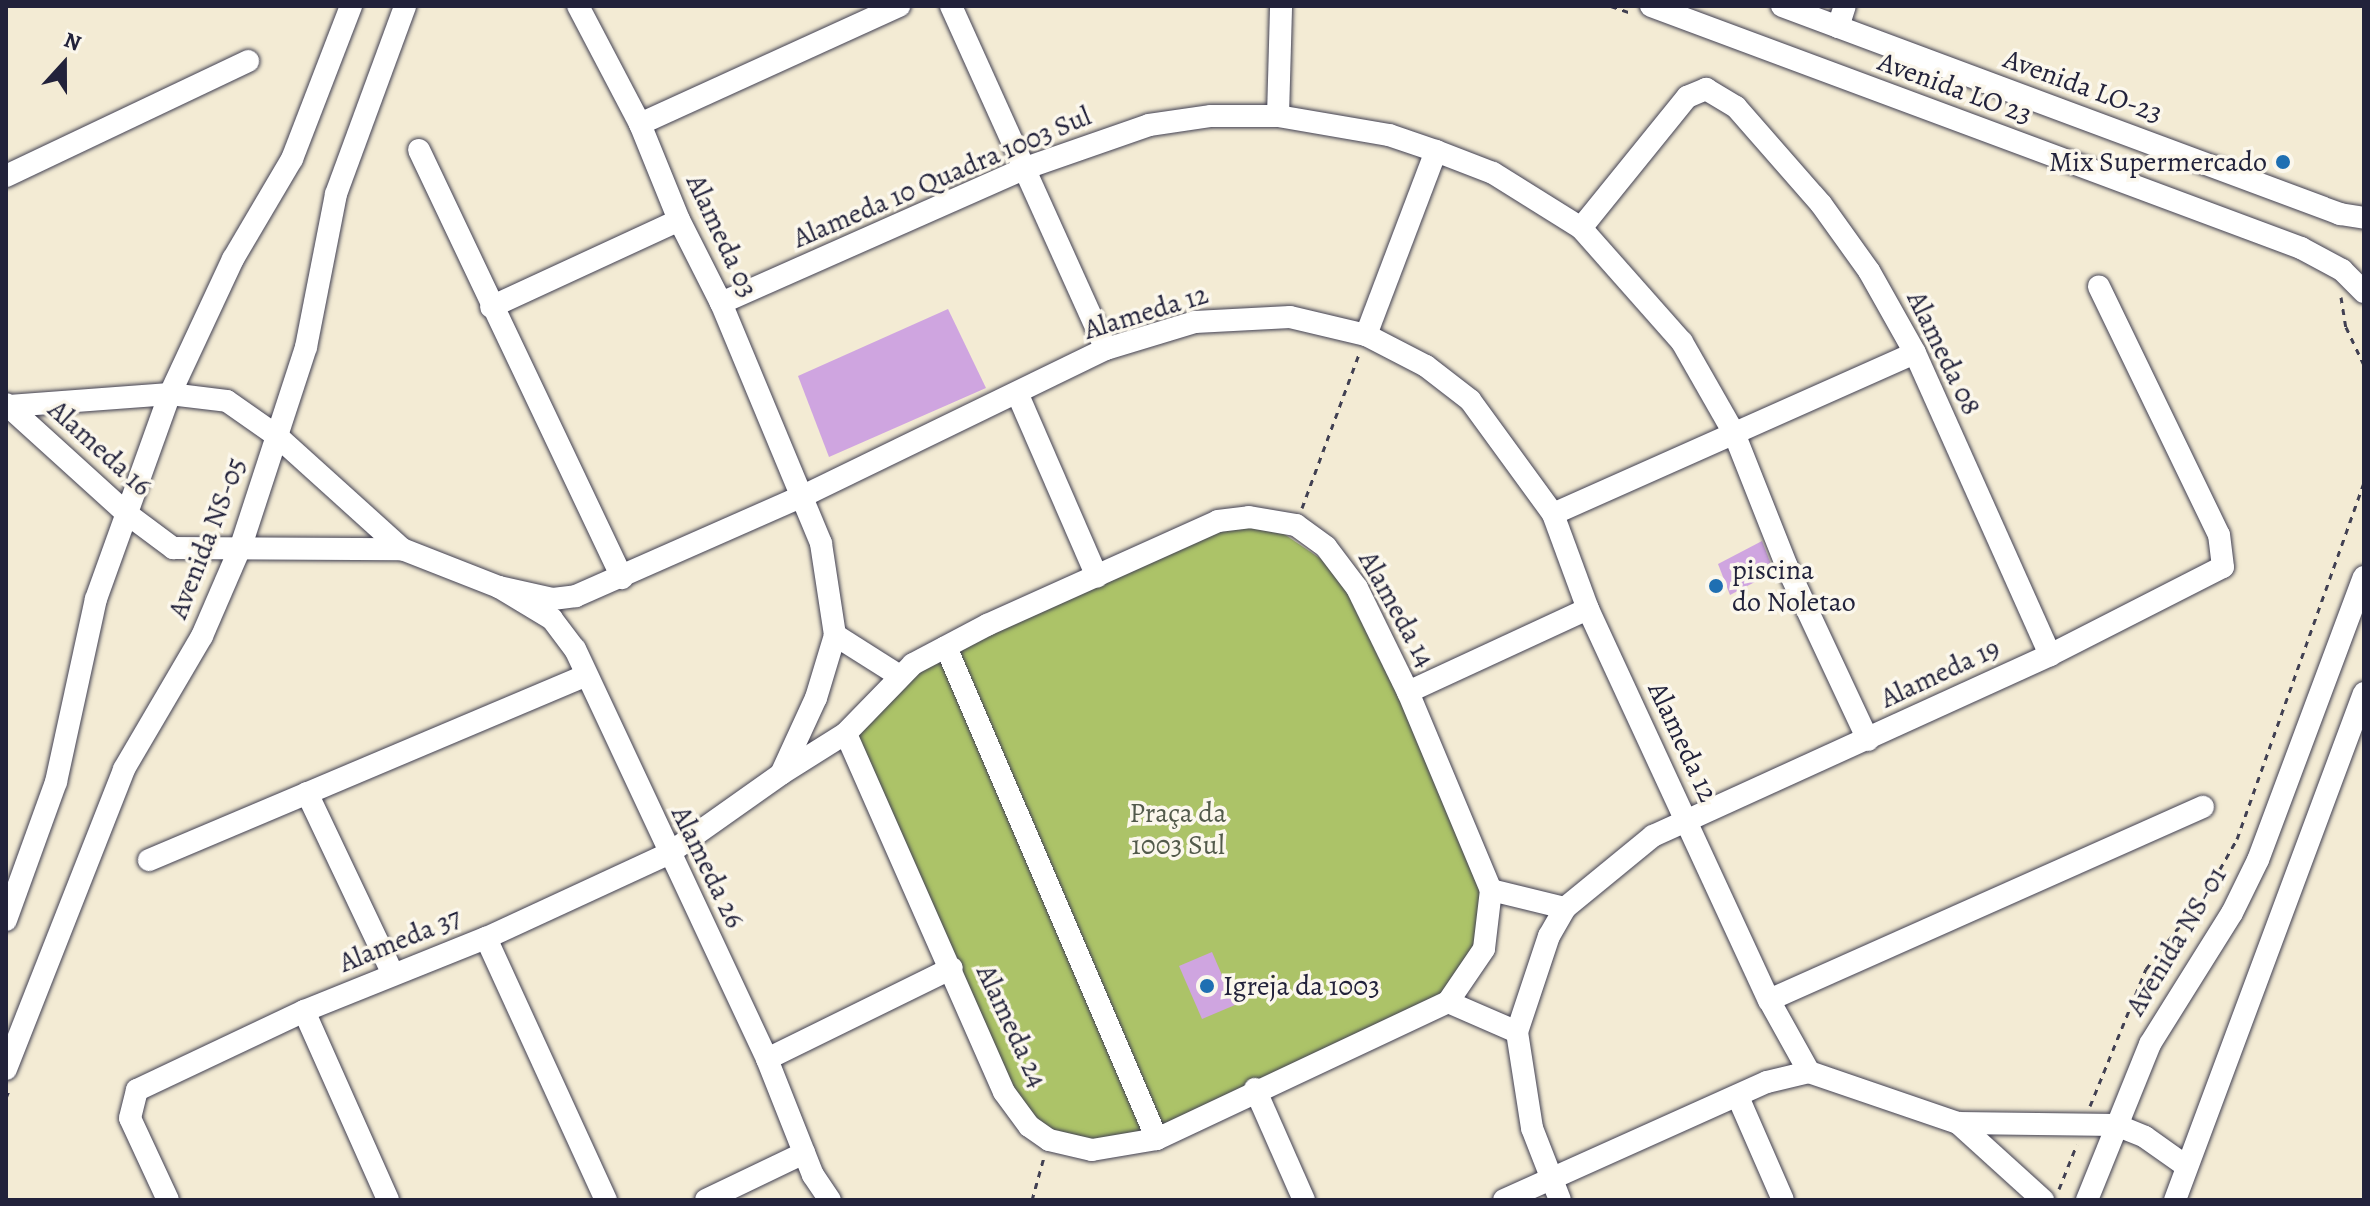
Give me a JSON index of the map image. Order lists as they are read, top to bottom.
{
  "streets": {
    "street": [
      "Avenida LO-23",
      "Avenida LO 23",
      "Alameda 10 Quadra 1003 Sul",
      "Alameda 03",
      "Alameda 12",
      "Alameda 08",
      "Alameda 16",
      "Avenida NS-05",
      "Alameda 14",
      "Alameda 19",
      "Alameda 26",
      "Alameda 37",
      "Avenida NS-01",
      "Alameda 24"
    ]
  },
  "crossings": [
    ["Alameda 10 Quadra 1003 Sul", "Alameda 03"],
    ["Alameda 10 Quadra 1003 Sul", "Alameda 08"],
    ["Alameda 10 Quadra 1003 Sul", "Alameda 19"],
    ["Alameda 03", "Alameda 12"],
    ["Alameda 12", "Alameda 16"],
    ["Alameda 12", "Alameda 19"],
    ["Alameda 12", "Alameda 26"],
    ["Alameda 08", "Alameda 19"],
    ["Alameda 16", "Avenida NS-05"],
    ["Alameda 16", "Alameda 26"],
    ["Alameda 14", "Alameda 24"],
    ["Alameda 26", "Alameda 37"]
  ],
  "parks": ["Praça da 1003 Sul"],
  "places": ["Mix Supermercado", "piscina do Noletao", "Igreja da 1003"],
  "north": "top"
}
